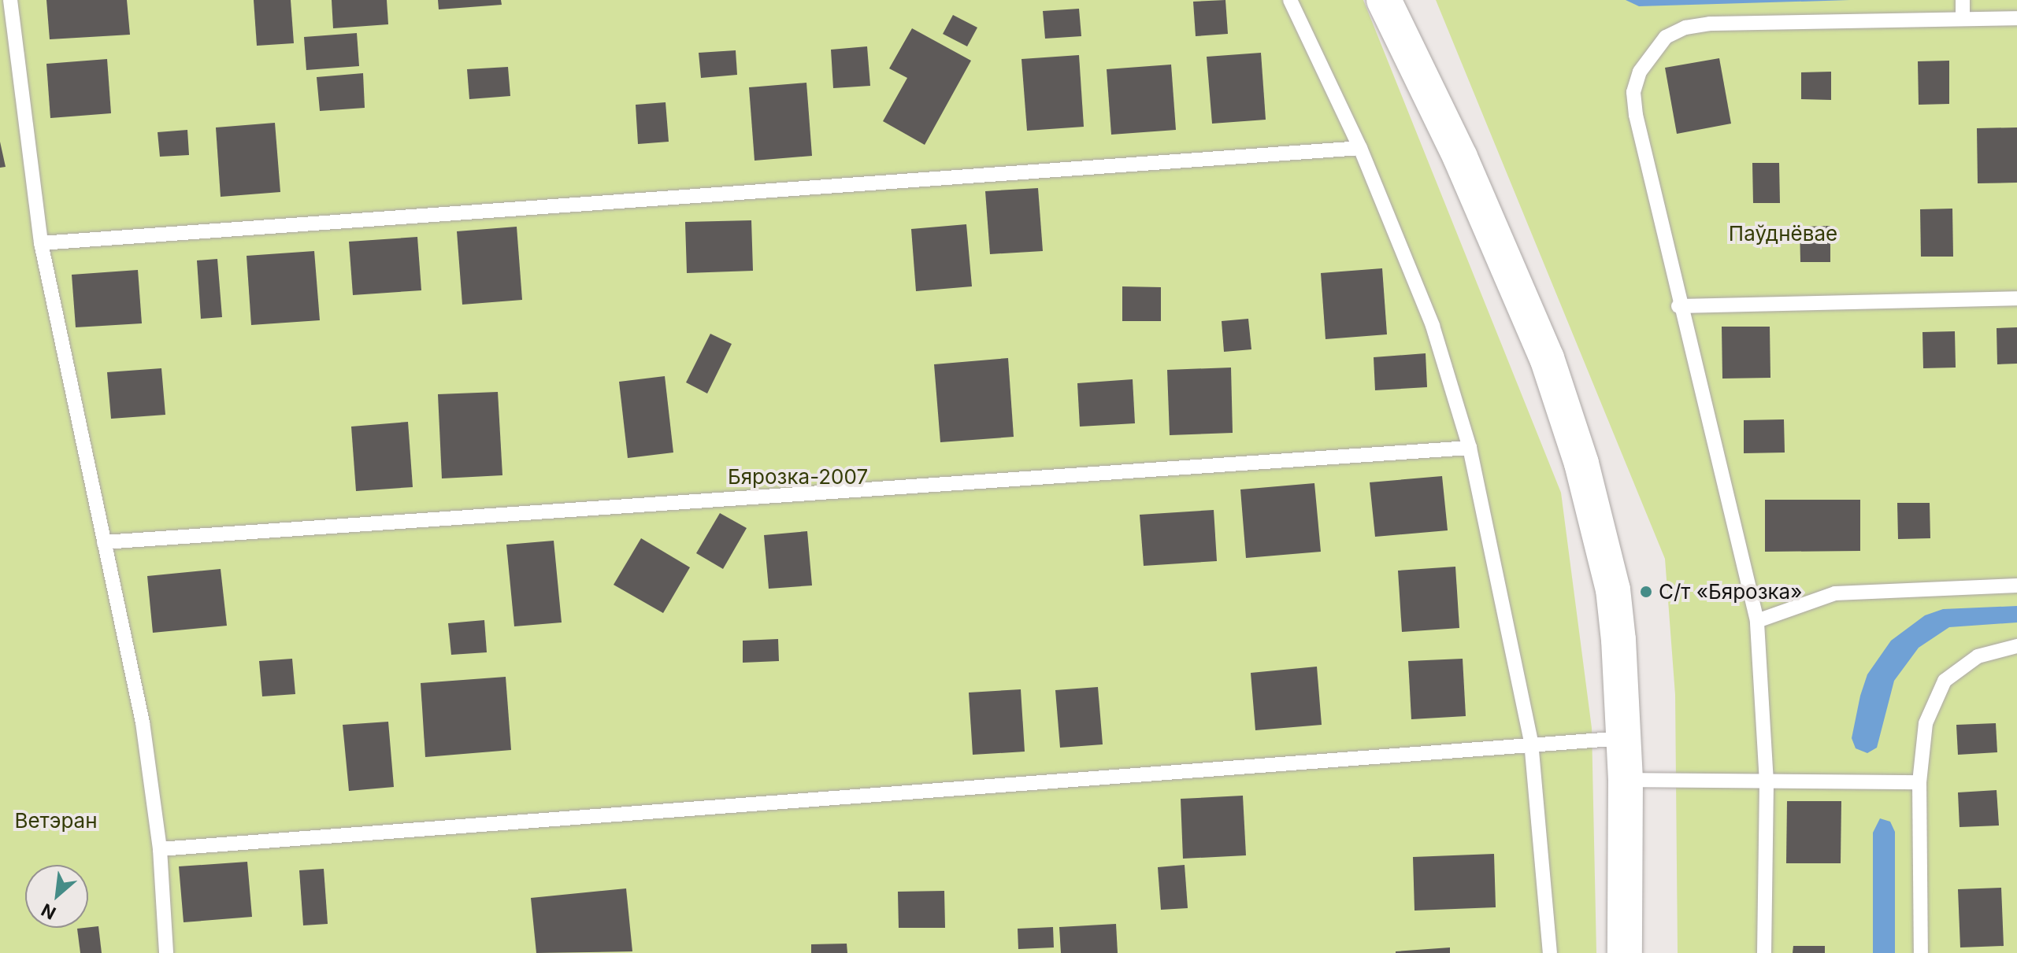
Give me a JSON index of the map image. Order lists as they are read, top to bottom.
{
  "parks": ["Паўднёвае", "Бярозка-2007", "Ветэран"],
  "places": ["С/т «Бярозка»"],
  "north": "bottom left"
}
